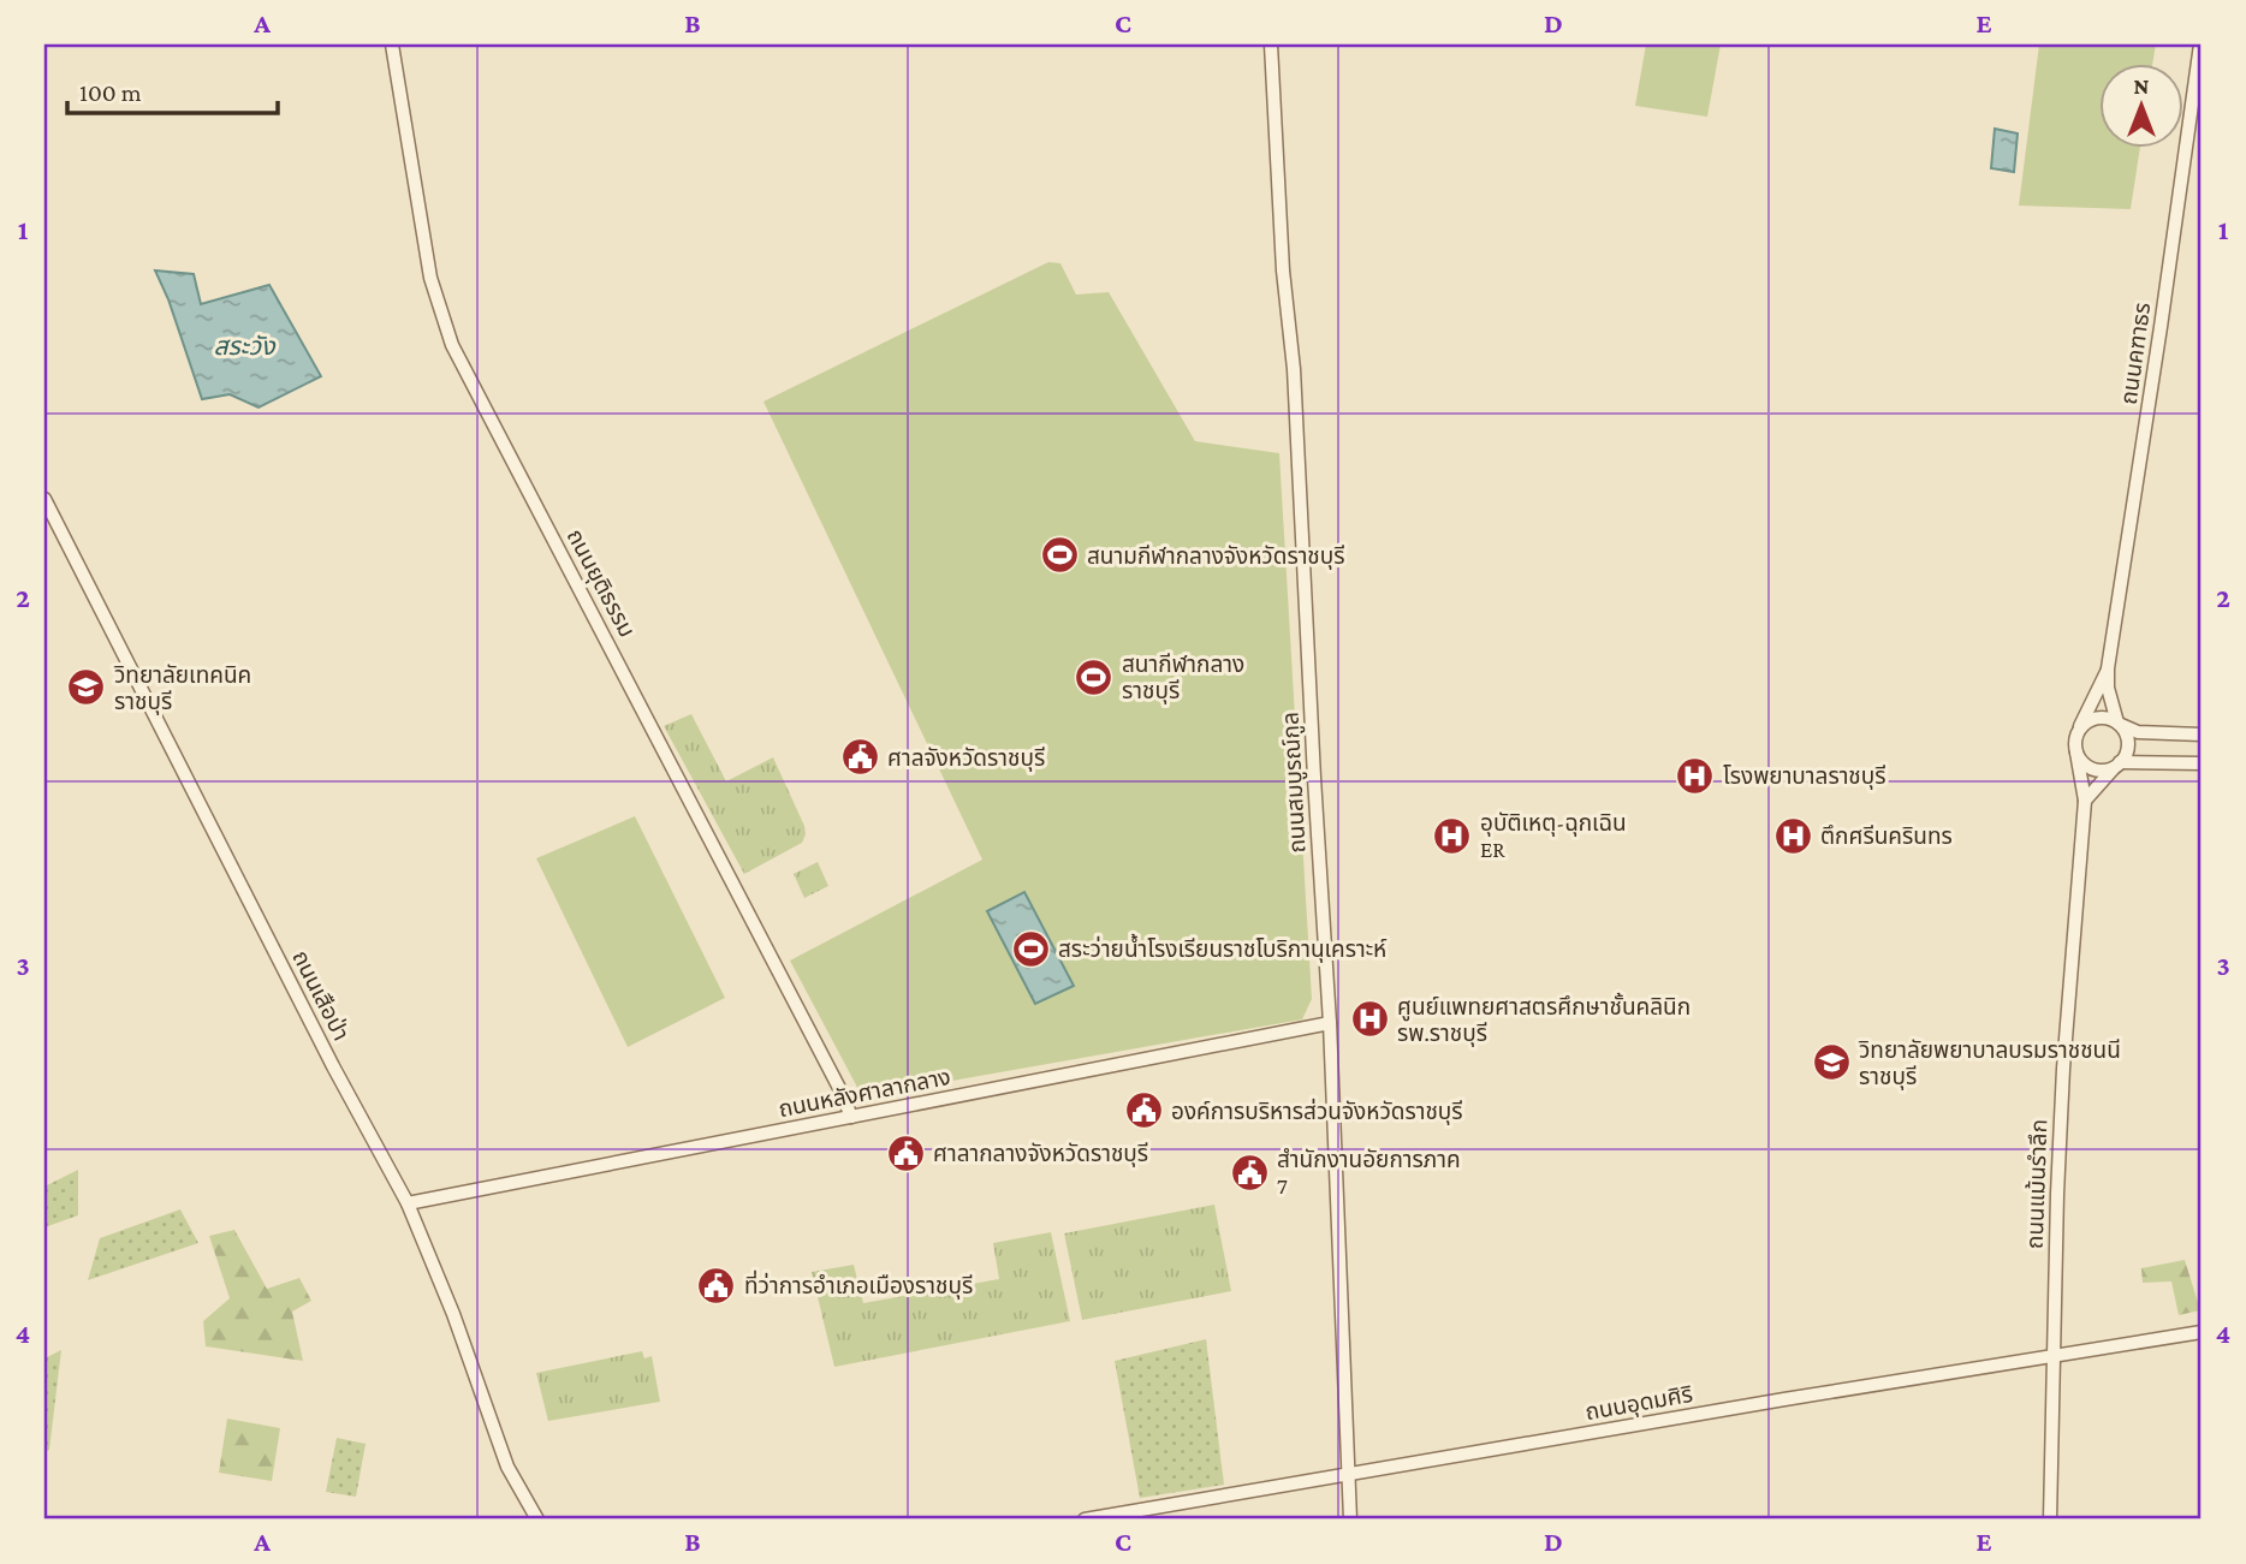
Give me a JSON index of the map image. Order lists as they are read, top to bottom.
{
  "streets": {
    "street": [
      "ถนนคฑาธร",
      "ถนนยุติธรรม",
      "ถนนสมบูรณ์กูล",
      "ถนนเสือป่า",
      "ถนนหลังศาลากลาง",
      "ถนนแม้นรำลึก",
      "ถนนอุดมศิริ"
    ]
  },
  "crossings": [
    ["ถนนคฑาธร", "ถนนแม้นรำลึก"],
    ["ถนนยุติธรรม", "ถนนหลังศาลากลาง"],
    ["ถนนสมบูรณ์กูล", "ถนนหลังศาลากลาง"],
    ["ถนนสมบูรณ์กูล", "ถนนอุดมศิริ"],
    ["ถนนเสือป่า", "ถนนหลังศาลากลาง"],
    ["ถนนแม้นรำลึก", "ถนนอุดมศิริ"]
  ],
  "water": ["สระวัง"],
  "places": {
    "sports": ["สนามกีฬากลางจังหวัดราชบุรี", "สนากีฬากลาง ราชบุรี", "สระว่ายน้ำโรงเรียนราชโบริกานุเคราะห์"],
    "school or university": ["วิทยาลัยเทคนิค ราชบุรี", "วิทยาลัยพยาบาลบรมราชชนนี ราชบุรี"],
    "public building": [
      "ศาลจังหวัดราชบุรี",
      "องค์การบริหารส่วนจังหวัดราชบุรี",
      "ศาลากลางจังหวัดราชบุรี",
      "สำนักงานอัยการภาค 7",
      "ที่ว่าการอำเภอเมืองราชบุรี"
    ],
    "hospital": [
      "โรงพยาบาลราชบุรี",
      "อุบัติเหตุ-ฉุกเฉิน ER",
      "ตึกศรีนครินทร",
      "ศูนย์แพทยศาสตรศึกษาชั้นคลินิก รพ.ราชบุรี"
    ]
  },
  "scale_bar": "100 m",
  "north": "top",
  "grid": {
    "columns": [
      "A",
      "B",
      "C",
      "D",
      "E"
    ],
    "rows": [
      "1",
      "2",
      "3",
      "4"
    ]
  }
}
